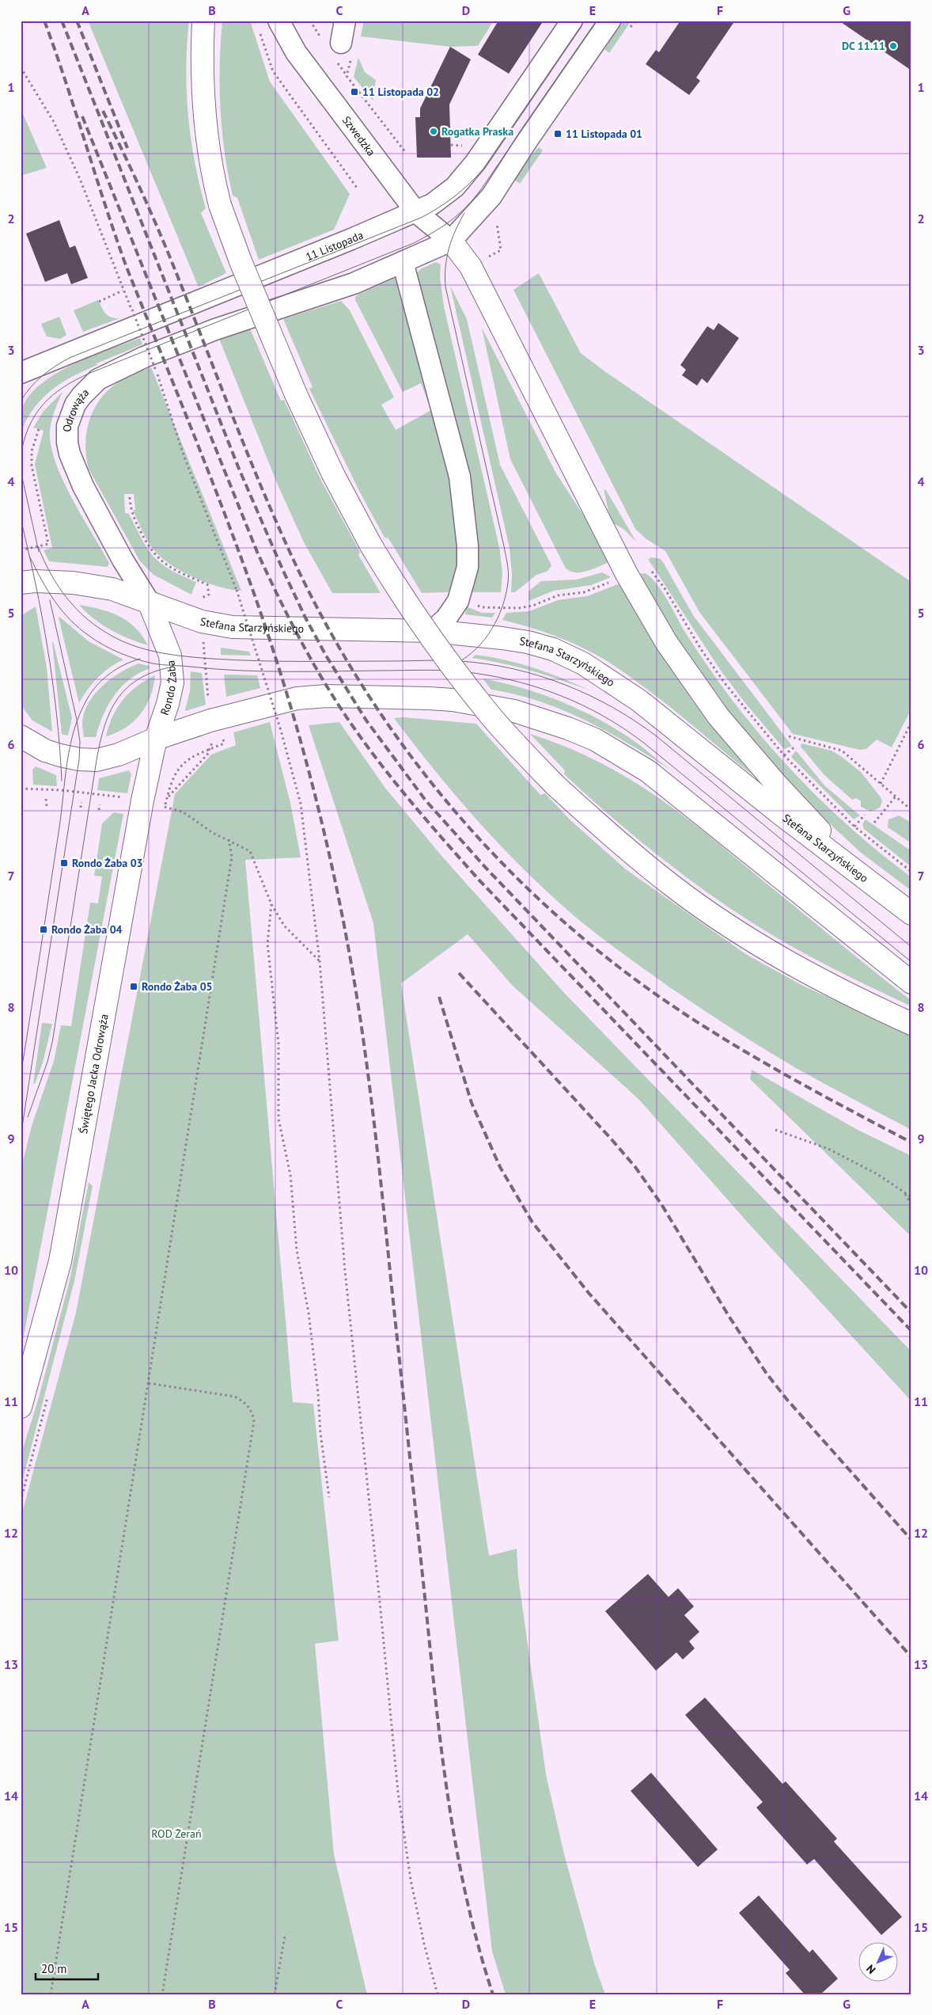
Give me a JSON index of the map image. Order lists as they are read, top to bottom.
{
  "streets": {
    "main road": ["Stefana Starzyńskiego", "Rondo Żaba", "Świętego Jacka Odrowąża"],
    "street": ["Szwedzka", "11 Listopada", "Odrowąża"]
  },
  "crossings": [
    ["Szwedzka", "11 Listopada"],
    ["Odrowąża", "Stefana Starzyńskiego"],
    ["Odrowąża", "Rondo Żaba"],
    ["Stefana Starzyńskiego", "Rondo Żaba"],
    ["Rondo Żaba", "Świętego Jacka Odrowąża"]
  ],
  "parks": ["ROD Żerań"],
  "places": {
    "other": ["DC 11.11", "Rogatka Praska"],
    "transit": [
      "11 Listopada 02",
      "11 Listopada 01",
      "Rondo Żaba 03",
      "Rondo Żaba 04",
      "Rondo Żaba 05"
    ]
  },
  "scale_bar": "20 m",
  "north": "bottom left",
  "grid": {
    "columns": [
      "A",
      "B",
      "C",
      "D",
      "E",
      "F",
      "G"
    ],
    "rows": [
      "1",
      "2",
      "3",
      "4",
      "5",
      "6",
      "7",
      "8",
      "9",
      "10",
      "11",
      "12",
      "13",
      "14",
      "15"
    ]
  }
}
